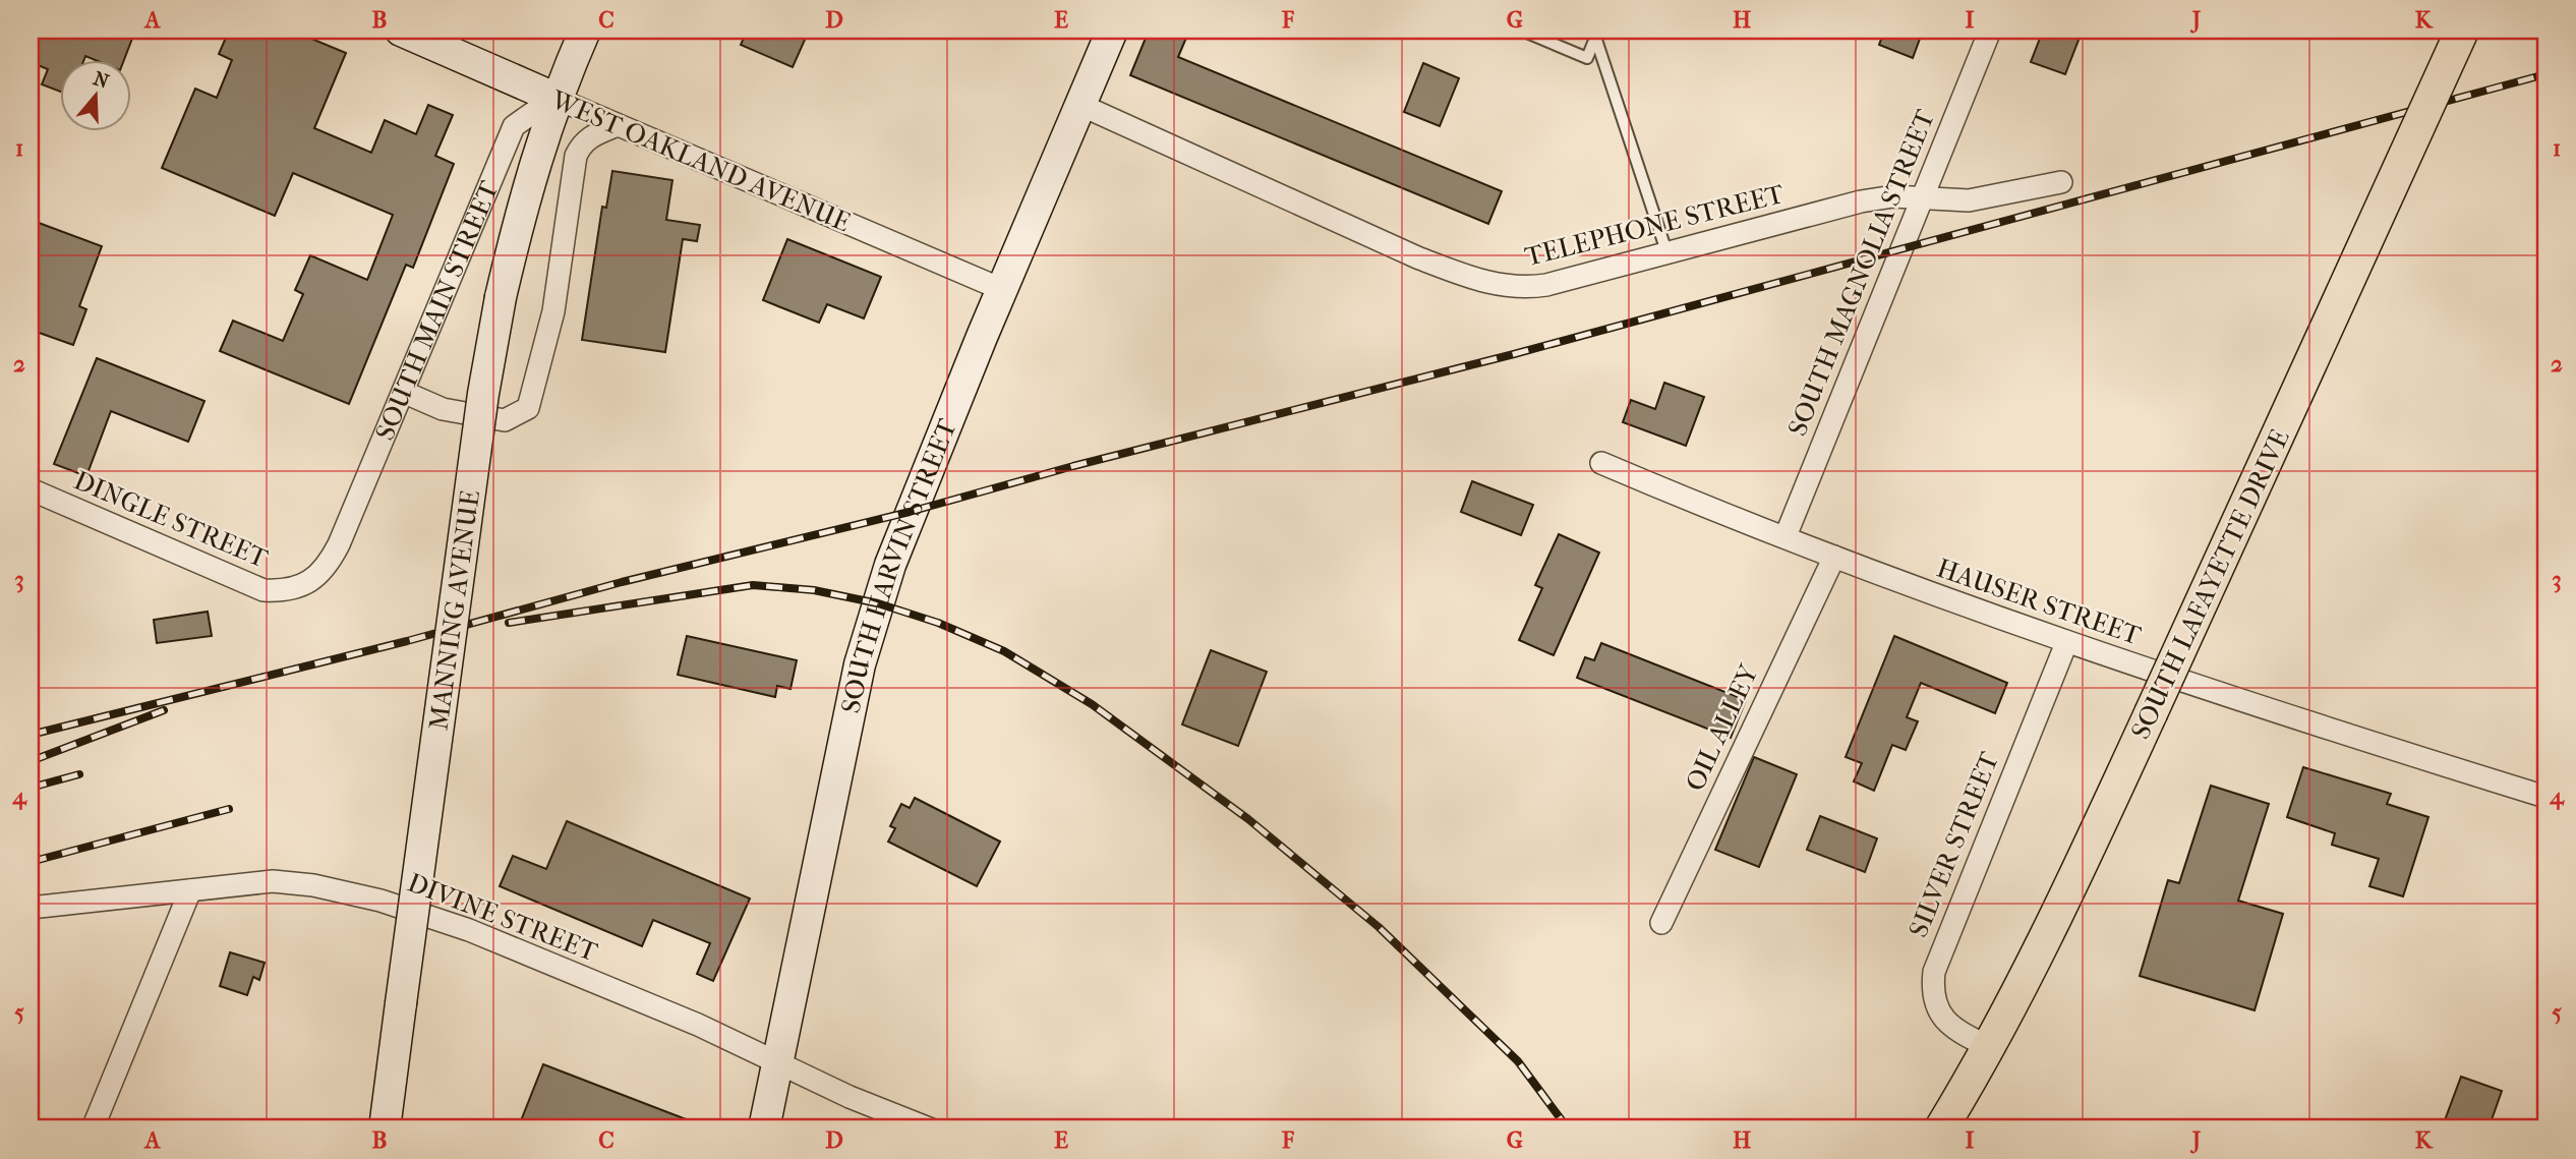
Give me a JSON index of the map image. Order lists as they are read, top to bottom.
{
  "streets": {
    "main road": ["SOUTH LAFAYETTE DRIVE"],
    "street": [
      "WEST OAKLAND AVENUE",
      "TELEPHONE STREET",
      "SOUTH MAGNOLIA STREET",
      "SOUTH MAIN STREET",
      "DINGLE STREET",
      "SOUTH HARVIN STREET",
      "HAUSER STREET",
      "MANNING AVENUE",
      "OIL ALLEY",
      "SILVER STREET",
      "DIVINE STREET"
    ]
  },
  "crossings": [
    ["WEST OAKLAND AVENUE", "SOUTH MAIN STREET"],
    ["WEST OAKLAND AVENUE", "SOUTH HARVIN STREET"],
    ["WEST OAKLAND AVENUE", "MANNING AVENUE"],
    ["TELEPHONE STREET", "SOUTH MAGNOLIA STREET"],
    ["TELEPHONE STREET", "SOUTH HARVIN STREET"],
    ["SOUTH MAGNOLIA STREET", "HAUSER STREET"],
    ["SOUTH MAIN STREET", "DINGLE STREET"],
    ["SOUTH MAIN STREET", "MANNING AVENUE"],
    ["SOUTH HARVIN STREET", "DIVINE STREET"],
    ["SOUTH LAFAYETTE DRIVE", "SILVER STREET"],
    ["HAUSER STREET", "OIL ALLEY"],
    ["HAUSER STREET", "SILVER STREET"]
  ],
  "north": "top",
  "grid": {
    "columns": [
      "A",
      "B",
      "C",
      "D",
      "E",
      "F",
      "G",
      "H",
      "I",
      "J",
      "K"
    ],
    "rows": [
      "1",
      "2",
      "3",
      "4",
      "5"
    ]
  }
}
